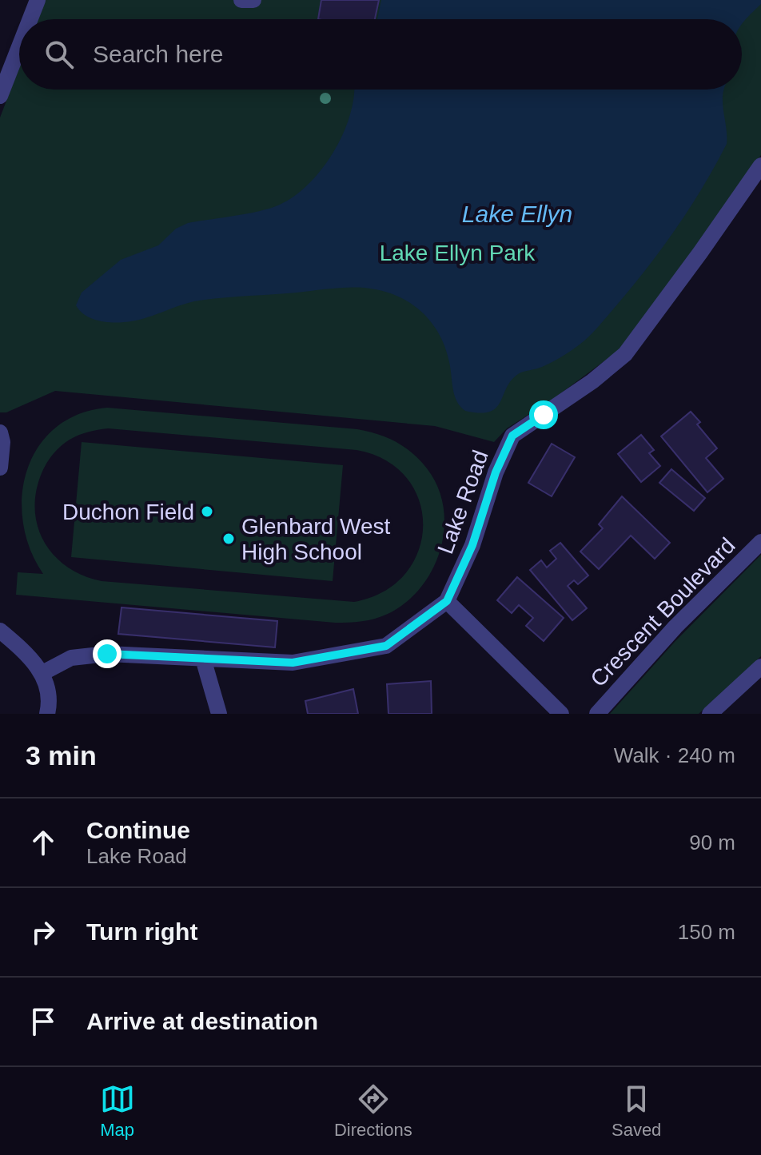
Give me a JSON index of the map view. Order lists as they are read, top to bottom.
{
  "streets": {
    "street": ["Lake Road", "Crescent Boulevard"]
  },
  "water": ["Lake Ellyn"],
  "parks": ["Lake Ellyn Park"],
  "places": ["Duchon Field", "Glenbard West High School"],
  "page": {
    "search": "Search here",
    "heading": ["3 min", "Walk · 240 m"],
    "list": [
      ["Continue", "Lake Road", "90 m"],
      ["Turn right", "150 m"],
      "Arrive at destination"
    ],
    "nav": ["Map", "Directions", "Saved"]
  }
}
